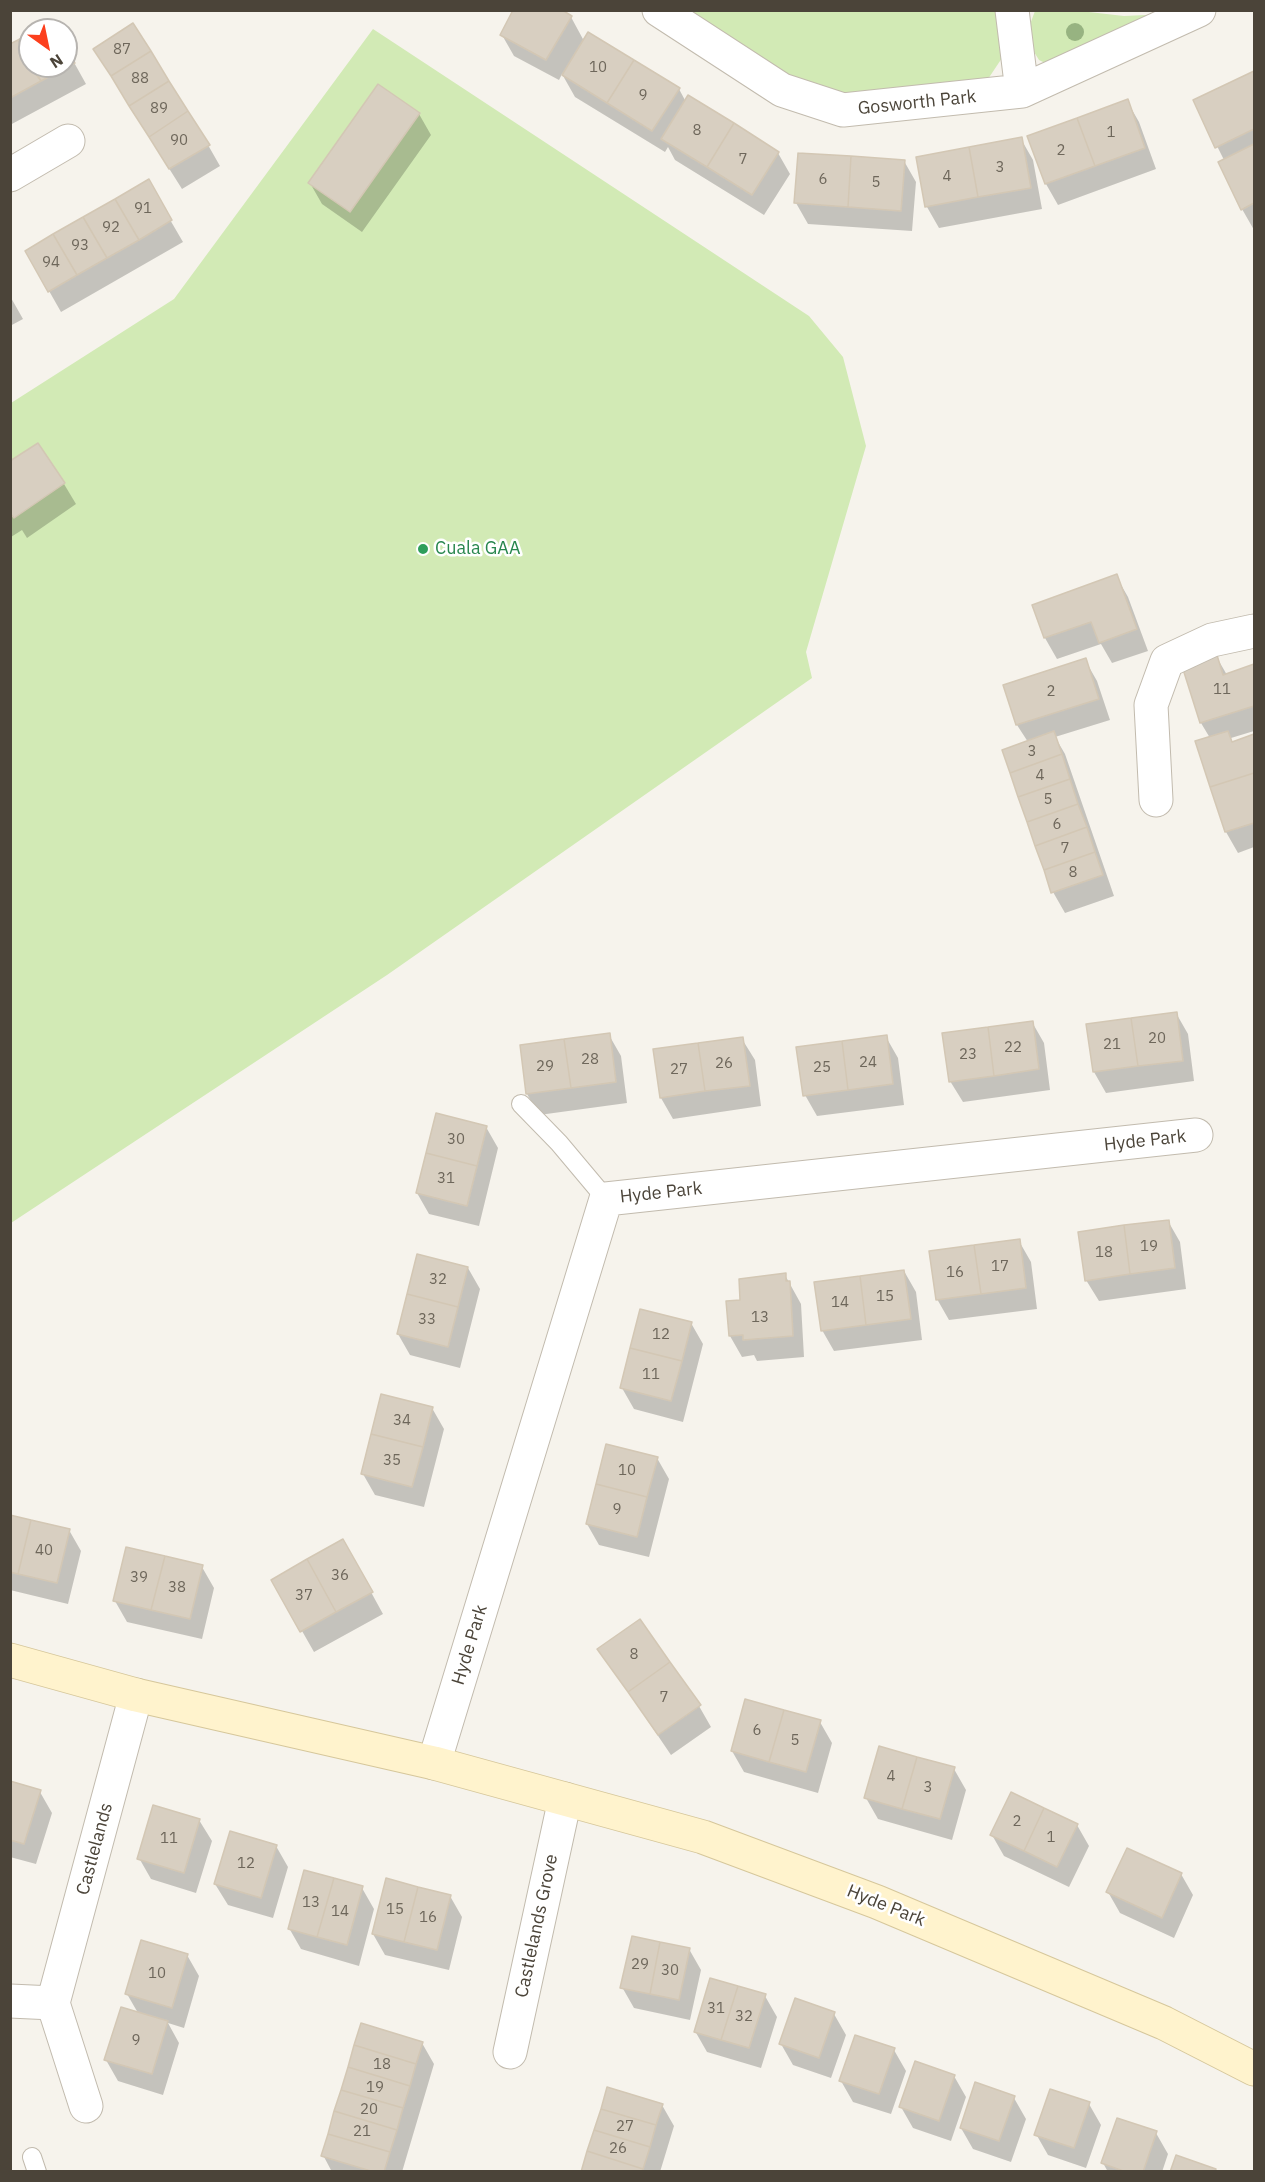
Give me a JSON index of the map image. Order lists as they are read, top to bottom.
{
  "streets": {
    "street": [
      "Gosworth Park",
      "Hyde Park",
      "Castlelands",
      "Castlelands Grove"
    ]
  },
  "crossings": [
    ["Hyde Park", "Castlelands"],
    ["Hyde Park", "Castlelands Grove"]
  ],
  "places": ["Cuala GAA"],
  "house_numbers": [
    "87",
    "10",
    "88",
    "9",
    "89",
    "8",
    "1",
    "90",
    "2",
    "7",
    "3",
    "4",
    "6",
    "5",
    "91",
    "92",
    "93",
    "94",
    "11",
    "2",
    "3",
    "4",
    "5",
    "6",
    "7",
    "8",
    "20",
    "21",
    "22",
    "23",
    "28",
    "24",
    "26",
    "29",
    "25",
    "27",
    "30",
    "31",
    "19",
    "18",
    "17",
    "16",
    "32",
    "15",
    "14",
    "13",
    "33",
    "12",
    "11",
    "34",
    "35",
    "10",
    "9",
    "40",
    "36",
    "39",
    "38",
    "37",
    "8",
    "7",
    "6",
    "5",
    "4",
    "3",
    "2",
    "1",
    "11",
    "12",
    "13",
    "15",
    "14",
    "16",
    "29",
    "30",
    "10",
    "31",
    "32",
    "9",
    "18",
    "19",
    "20",
    "27",
    "21",
    "26"
  ],
  "north": "bottom right"
}
